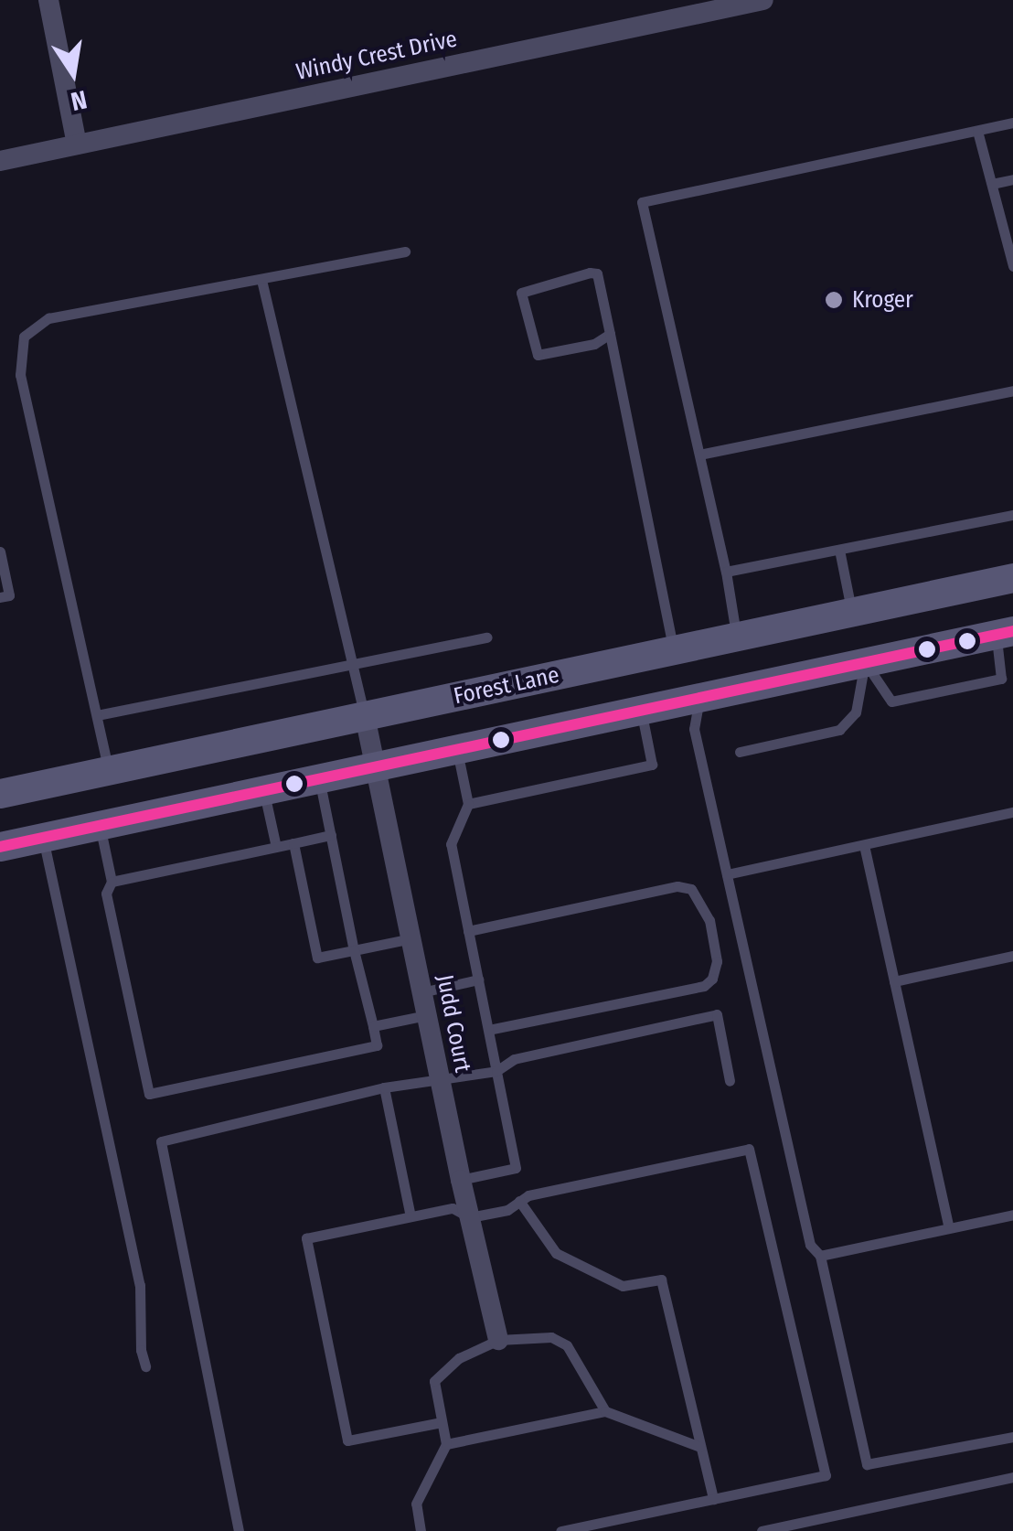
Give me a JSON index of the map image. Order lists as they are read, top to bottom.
{
  "streets": {
    "main road": ["Forest Lane"],
    "street": ["Windy Crest Drive", "Judd Court"]
  },
  "crossings": [
    ["Forest Lane", "Judd Court"]
  ],
  "places": ["Kroger"],
  "north": "bottom"
}
